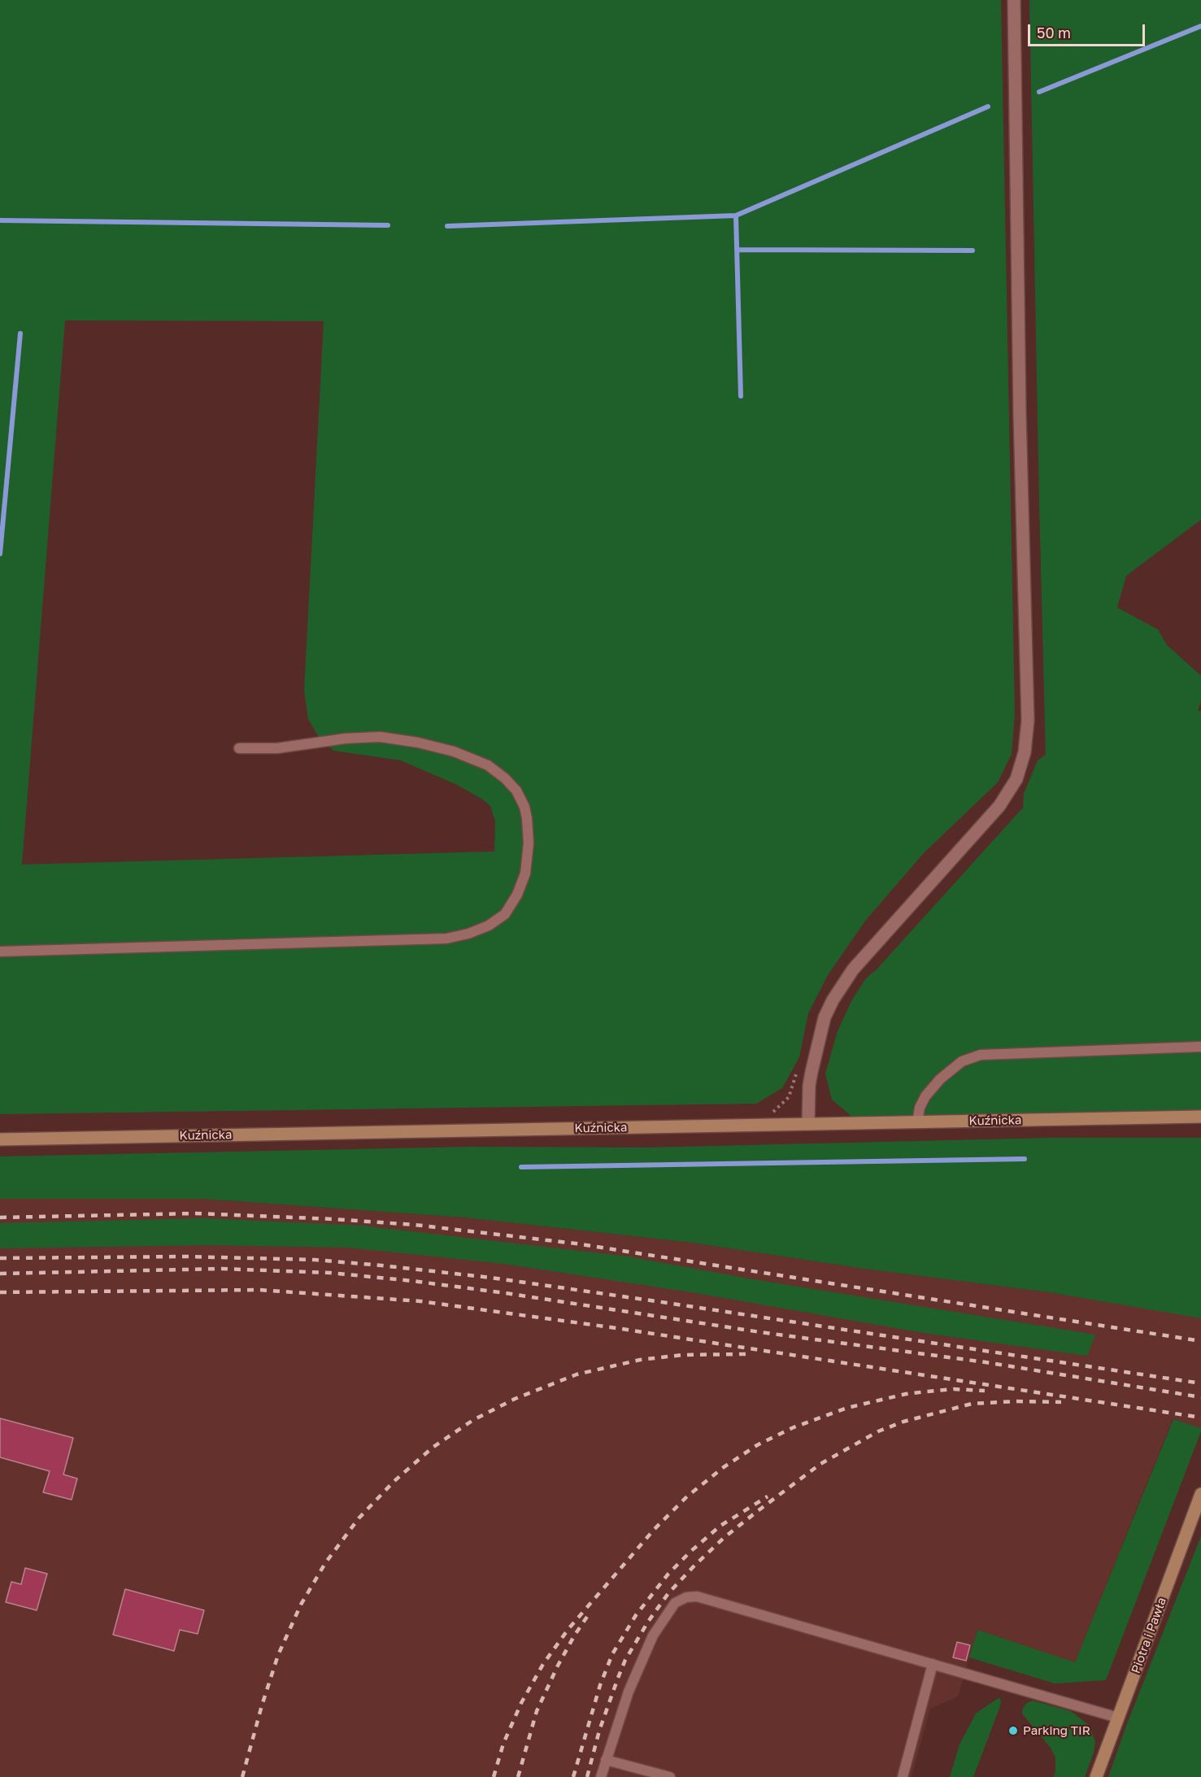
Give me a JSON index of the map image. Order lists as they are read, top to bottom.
{
  "streets": {
    "street": ["Kuźnicka", "Piotra i Pawła"]
  },
  "places": ["Parking TIR"],
  "scale_bar": "50 m"
}
